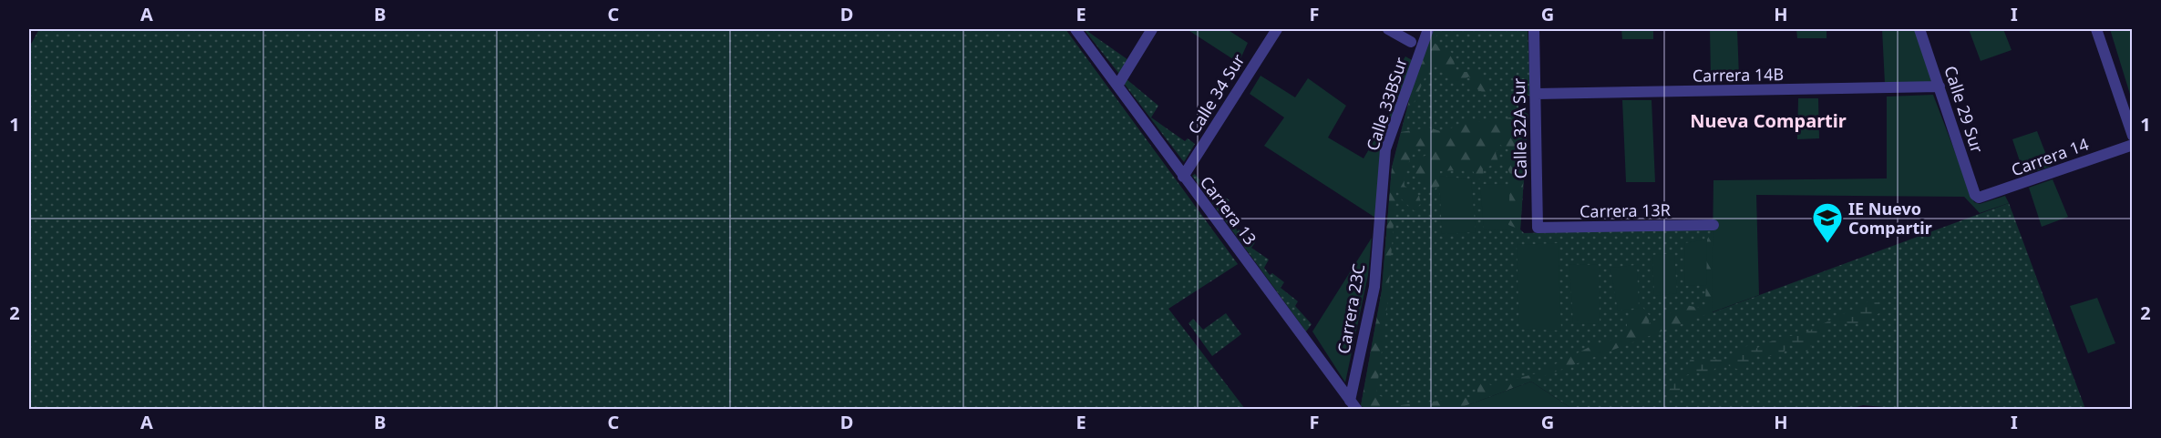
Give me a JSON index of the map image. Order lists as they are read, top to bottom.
{
  "streets": {
    "street": [
      "Carrera 14B",
      "Calle 34 Sur",
      "Calle 33BSur",
      "Calle 29 Sur",
      "Calle 32A Sur",
      "Carrera 14",
      "Carrera 13",
      "Carrera 13R",
      "Carrera 23C"
    ]
  },
  "crossings": [
    ["Carrera 14B", "Calle 29 Sur"],
    ["Carrera 14B", "Calle 32A Sur"],
    ["Calle 34 Sur", "Carrera 13"],
    ["Calle 33BSur", "Carrera 23C"],
    ["Calle 29 Sur", "Carrera 14"],
    ["Calle 32A Sur", "Carrera 13R"],
    ["Carrera 13", "Carrera 23C"]
  ],
  "districts": ["Nueva Compartir"],
  "places": {
    "school or university": ["IE Nuevo Compartir"]
  },
  "grid": {
    "columns": [
      "A",
      "B",
      "C",
      "D",
      "E",
      "F",
      "G",
      "H",
      "I"
    ],
    "rows": ["1", "2"]
  }
}
